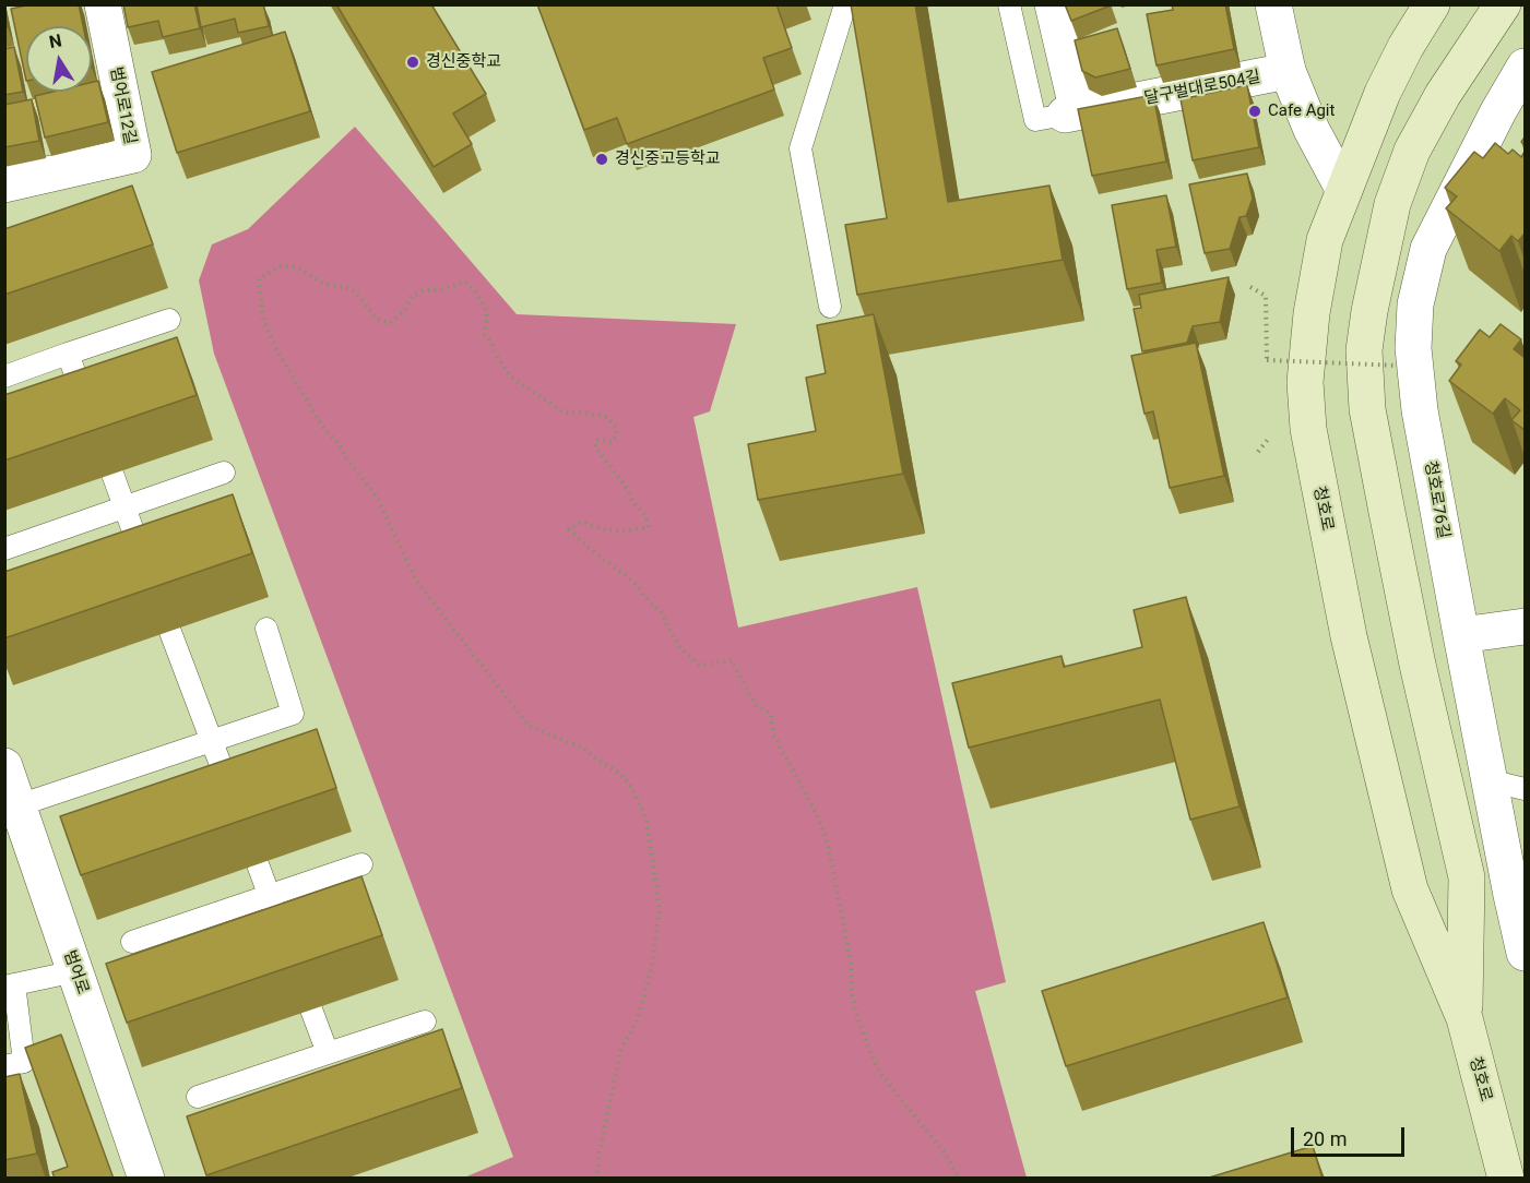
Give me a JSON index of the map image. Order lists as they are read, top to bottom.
{
  "streets": {
    "main road": ["청호로"],
    "street": [
      "달구벌대로504길",
      "범어로12길",
      "청호로76길",
      "범어로"
    ]
  },
  "places": ["경신중학교", "Cafe Agit", "경신중고등학교"],
  "scale_bar": "20 m",
  "north": "top"
}
